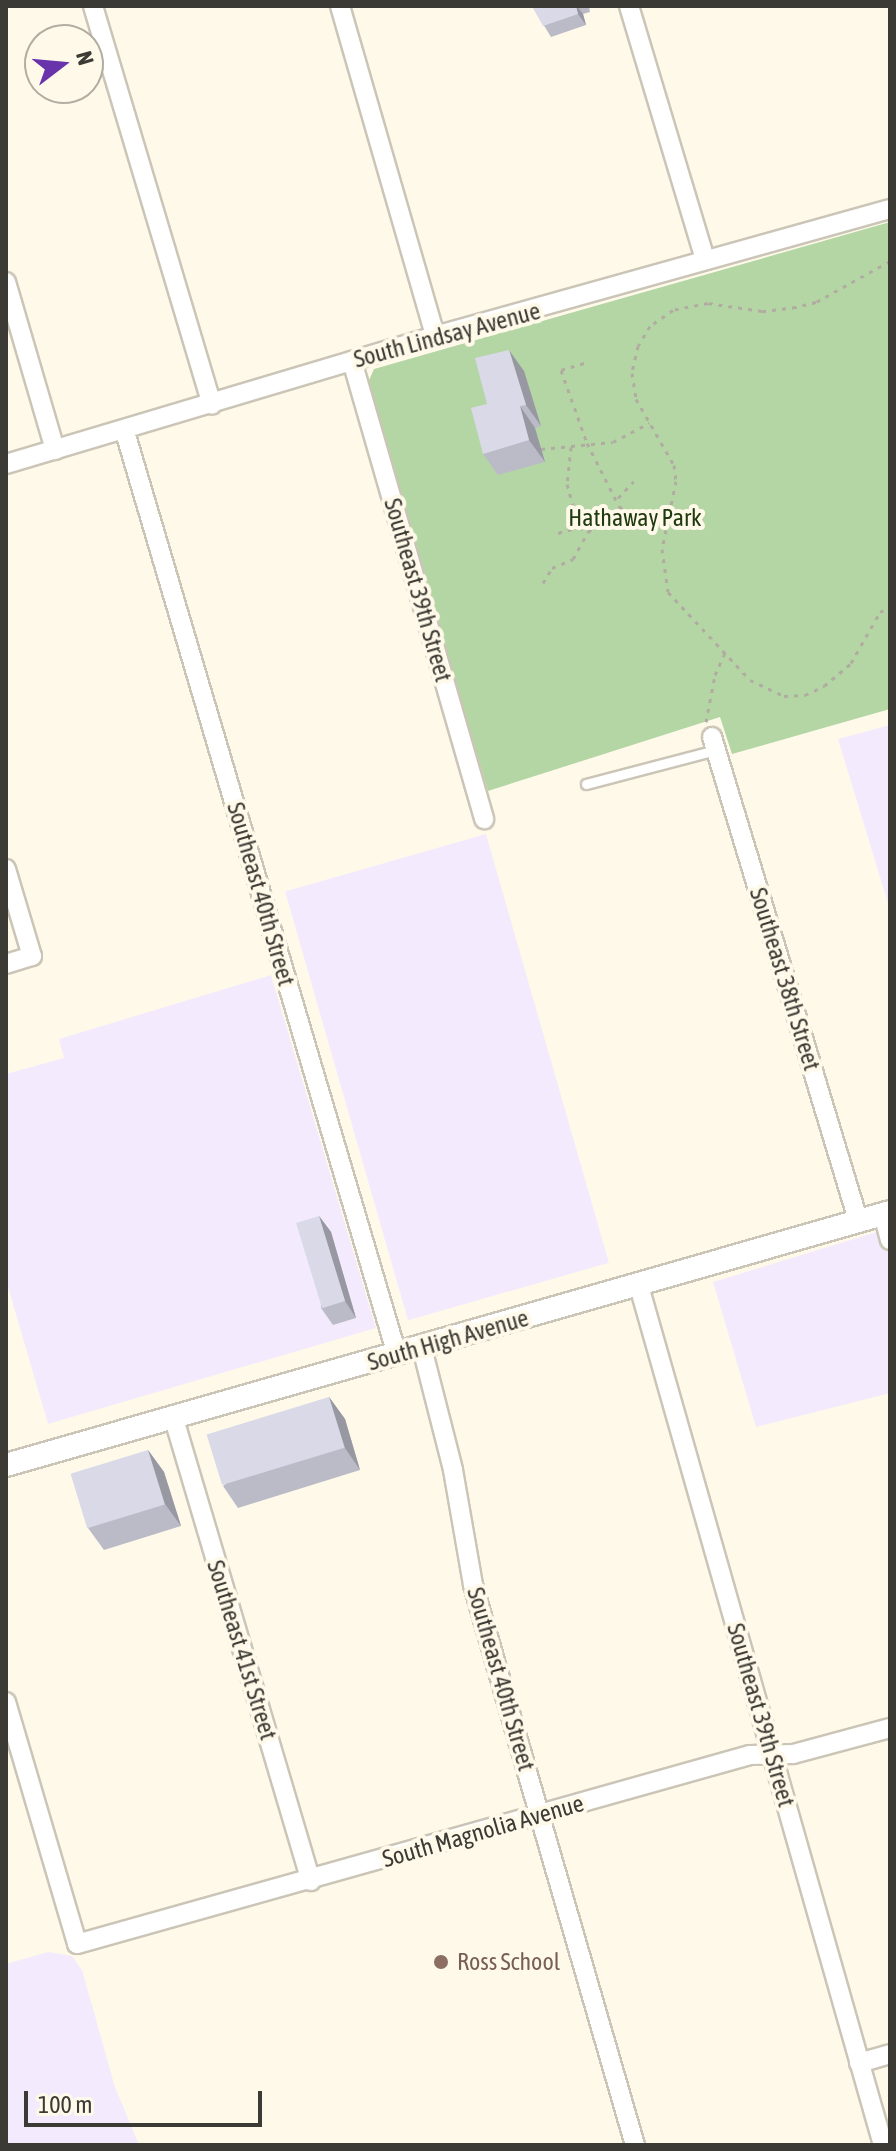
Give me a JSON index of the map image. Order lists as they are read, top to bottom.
{
  "streets": {
    "street": [
      "South Lindsay Avenue",
      "Southeast 39th Street",
      "Southeast 40th Street",
      "Southeast 38th Street",
      "South High Avenue",
      "Southeast 41st Street",
      "South Magnolia Avenue"
    ]
  },
  "crossings": [
    ["South Lindsay Avenue", "Southeast 39th Street"],
    ["South Lindsay Avenue", "Southeast 40th Street"],
    ["Southeast 39th Street", "South High Avenue"],
    ["Southeast 39th Street", "South Magnolia Avenue"],
    ["Southeast 40th Street", "South High Avenue"],
    ["Southeast 40th Street", "South Magnolia Avenue"],
    ["Southeast 38th Street", "South High Avenue"],
    ["South High Avenue", "Southeast 41st Street"],
    ["Southeast 41st Street", "South Magnolia Avenue"]
  ],
  "parks": ["Hathaway Park"],
  "places": ["Ross School"],
  "scale_bar": "100 m",
  "north": "right"
}
